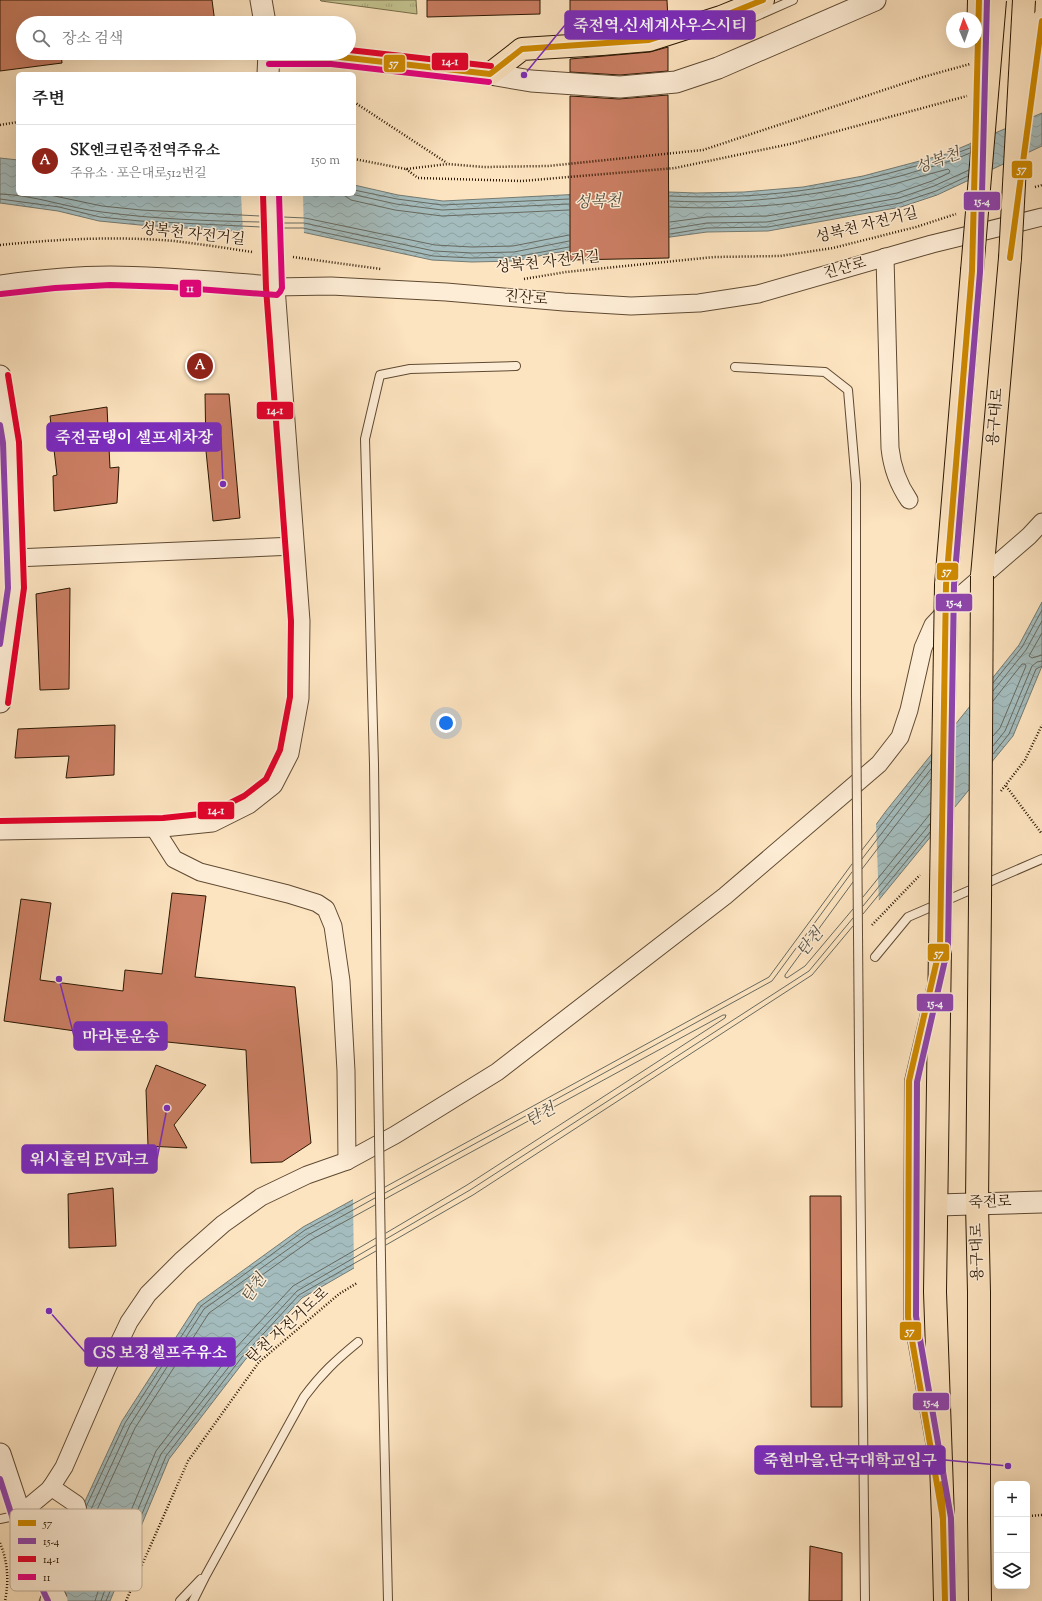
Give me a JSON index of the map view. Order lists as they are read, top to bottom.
{
  "streets": {
    "main road": ["용구대로"],
    "street": ["진산로", "죽전로"],
    "path": ["성복천 자전거길", "탄천 자전거도로"]
  },
  "crossings": [
    ["용구대로", "죽전로"]
  ],
  "water": ["성복천", "탄천"],
  "places": [
    "죽전역.신세계사우스시티",
    "죽전곰탱이 셀프세차장",
    "마라톤운송",
    "워시홀릭 EV파크",
    "GS 보정셀프주유소",
    "죽현마을.단국대학교입구"
  ],
  "lines": [
    "transit line 57",
    "transit line 15-4",
    "transit line 14-1",
    "transit line 11"
  ],
  "legend": [
    "57",
    "15-4",
    "14-1",
    "11"
  ],
  "north": "top",
  "page": {
    "search": "장소 검색",
    "heading": "주변",
    "list": [
      {
        "mark": "A",
        "name": "SK엔크린죽전역주유소",
        "note": "주유소 · 포은대로512번길",
        "value": "150 m"
      }
    ],
    "pins": "A",
    "map_buttons": ["+", "−"]
  }
}
